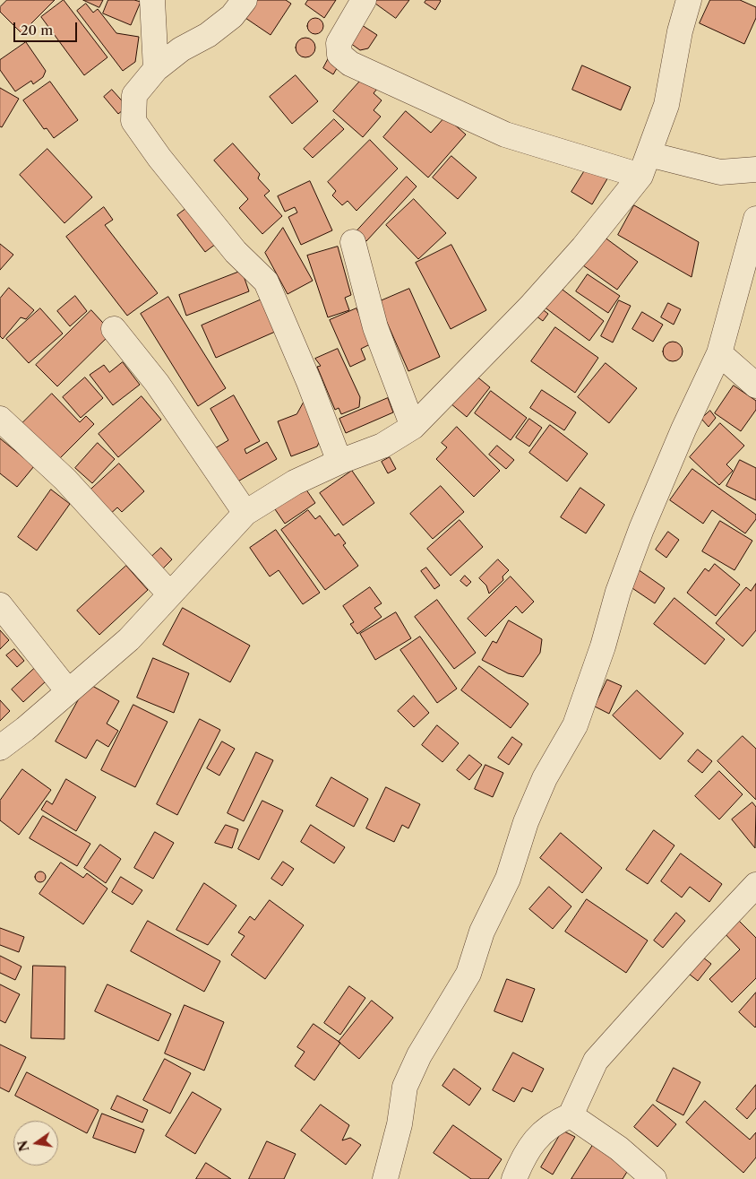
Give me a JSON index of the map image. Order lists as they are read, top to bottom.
{
  "scale_bar": "20 m",
  "north": "left"
}
